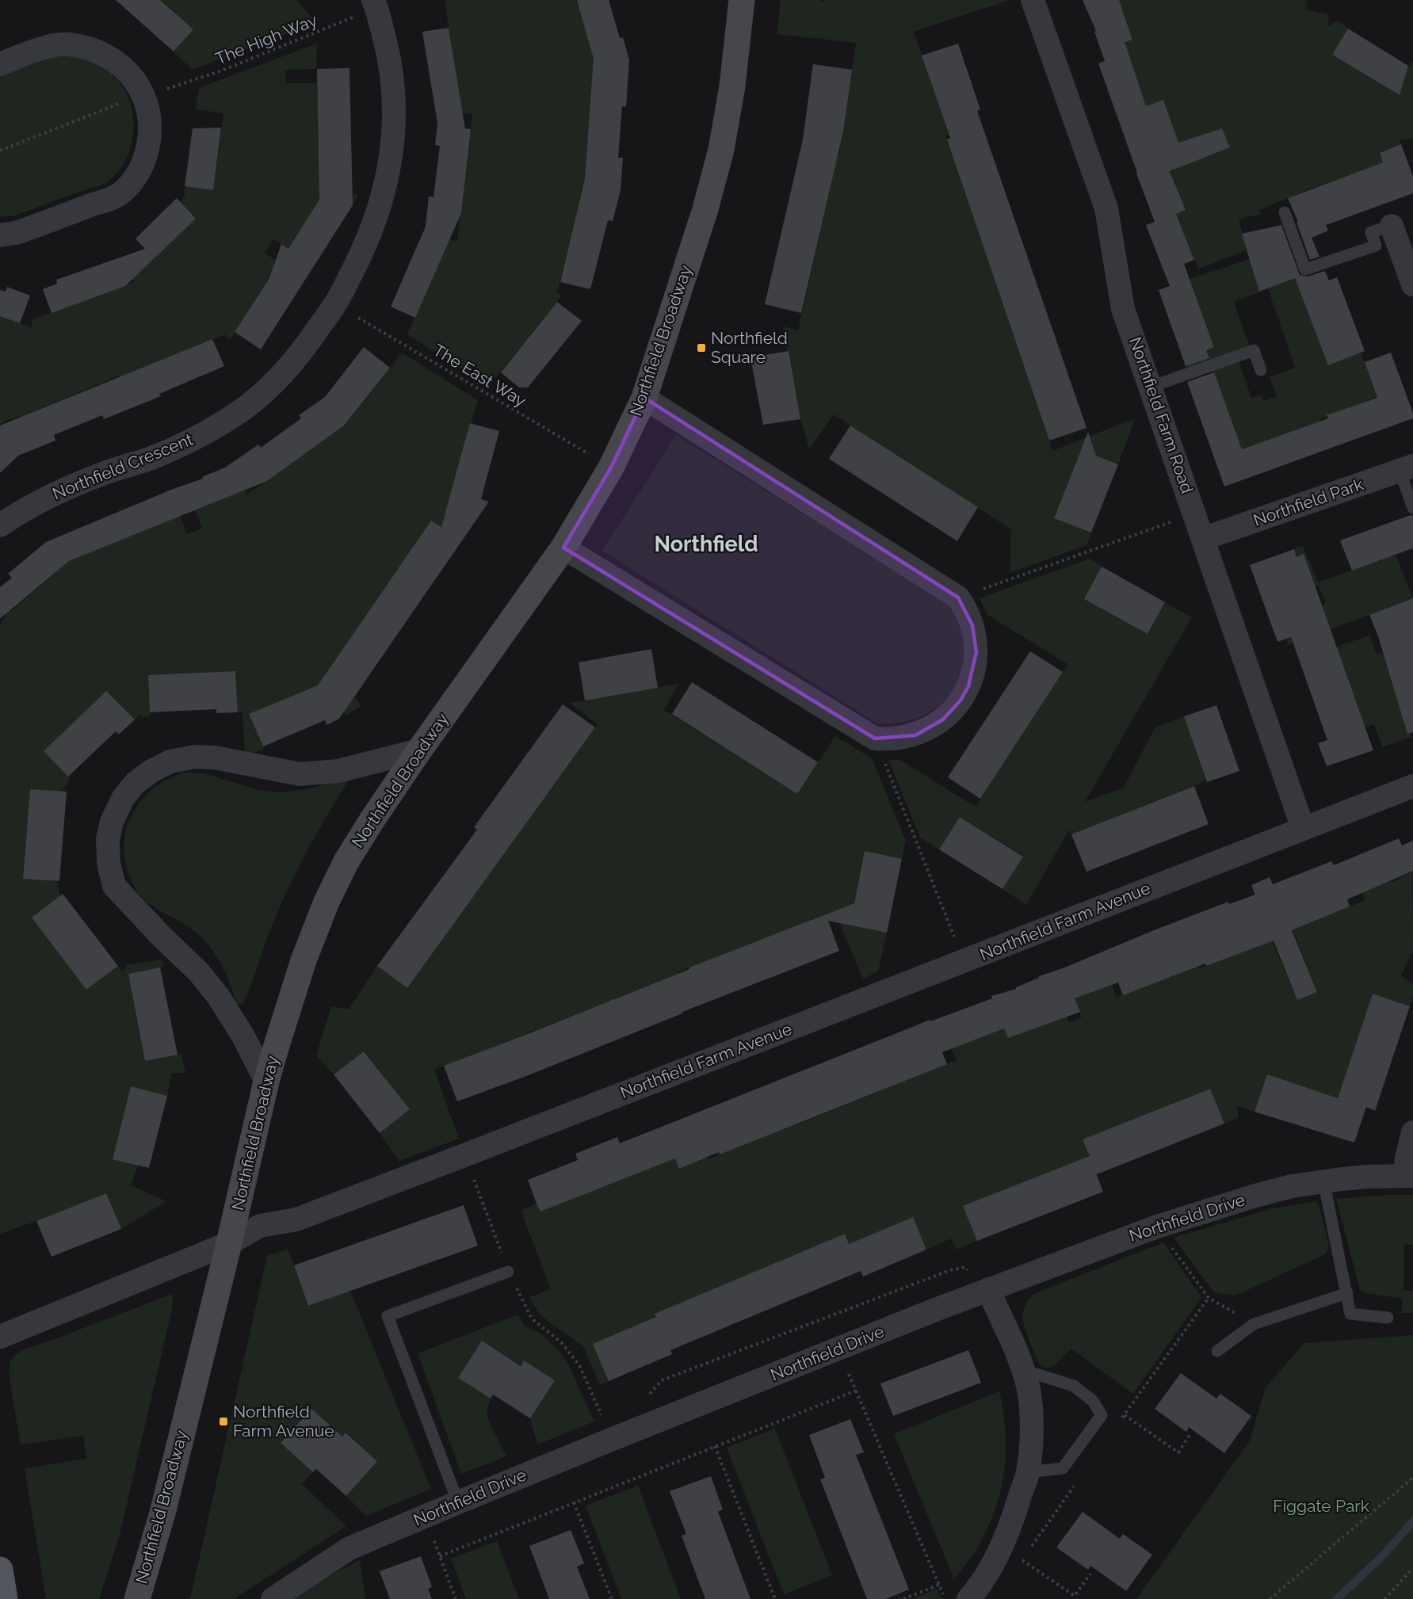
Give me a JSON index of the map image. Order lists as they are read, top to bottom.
{
  "streets": {
    "street": [
      "Northfield Broadway",
      "Northfield Farm Road",
      "Northfield Crescent",
      "Northfield Park",
      "Northfield Farm Avenue",
      "Northfield Drive"
    ],
    "path": ["The High Way", "The East Way"]
  },
  "crossings": [
    ["The High Way", "Northfield Crescent"],
    ["Northfield Broadway", "The East Way"],
    ["Northfield Broadway", "Northfield Farm Avenue"],
    ["The East Way", "Northfield Crescent"],
    ["Northfield Farm Road", "Northfield Park"],
    ["Northfield Farm Road", "Northfield Farm Avenue"]
  ],
  "districts": ["Northfield"],
  "parks": ["Figgate Park"],
  "places": {
    "transit": ["Northfield Square", "Northfield Farm Avenue"]
  }
}
